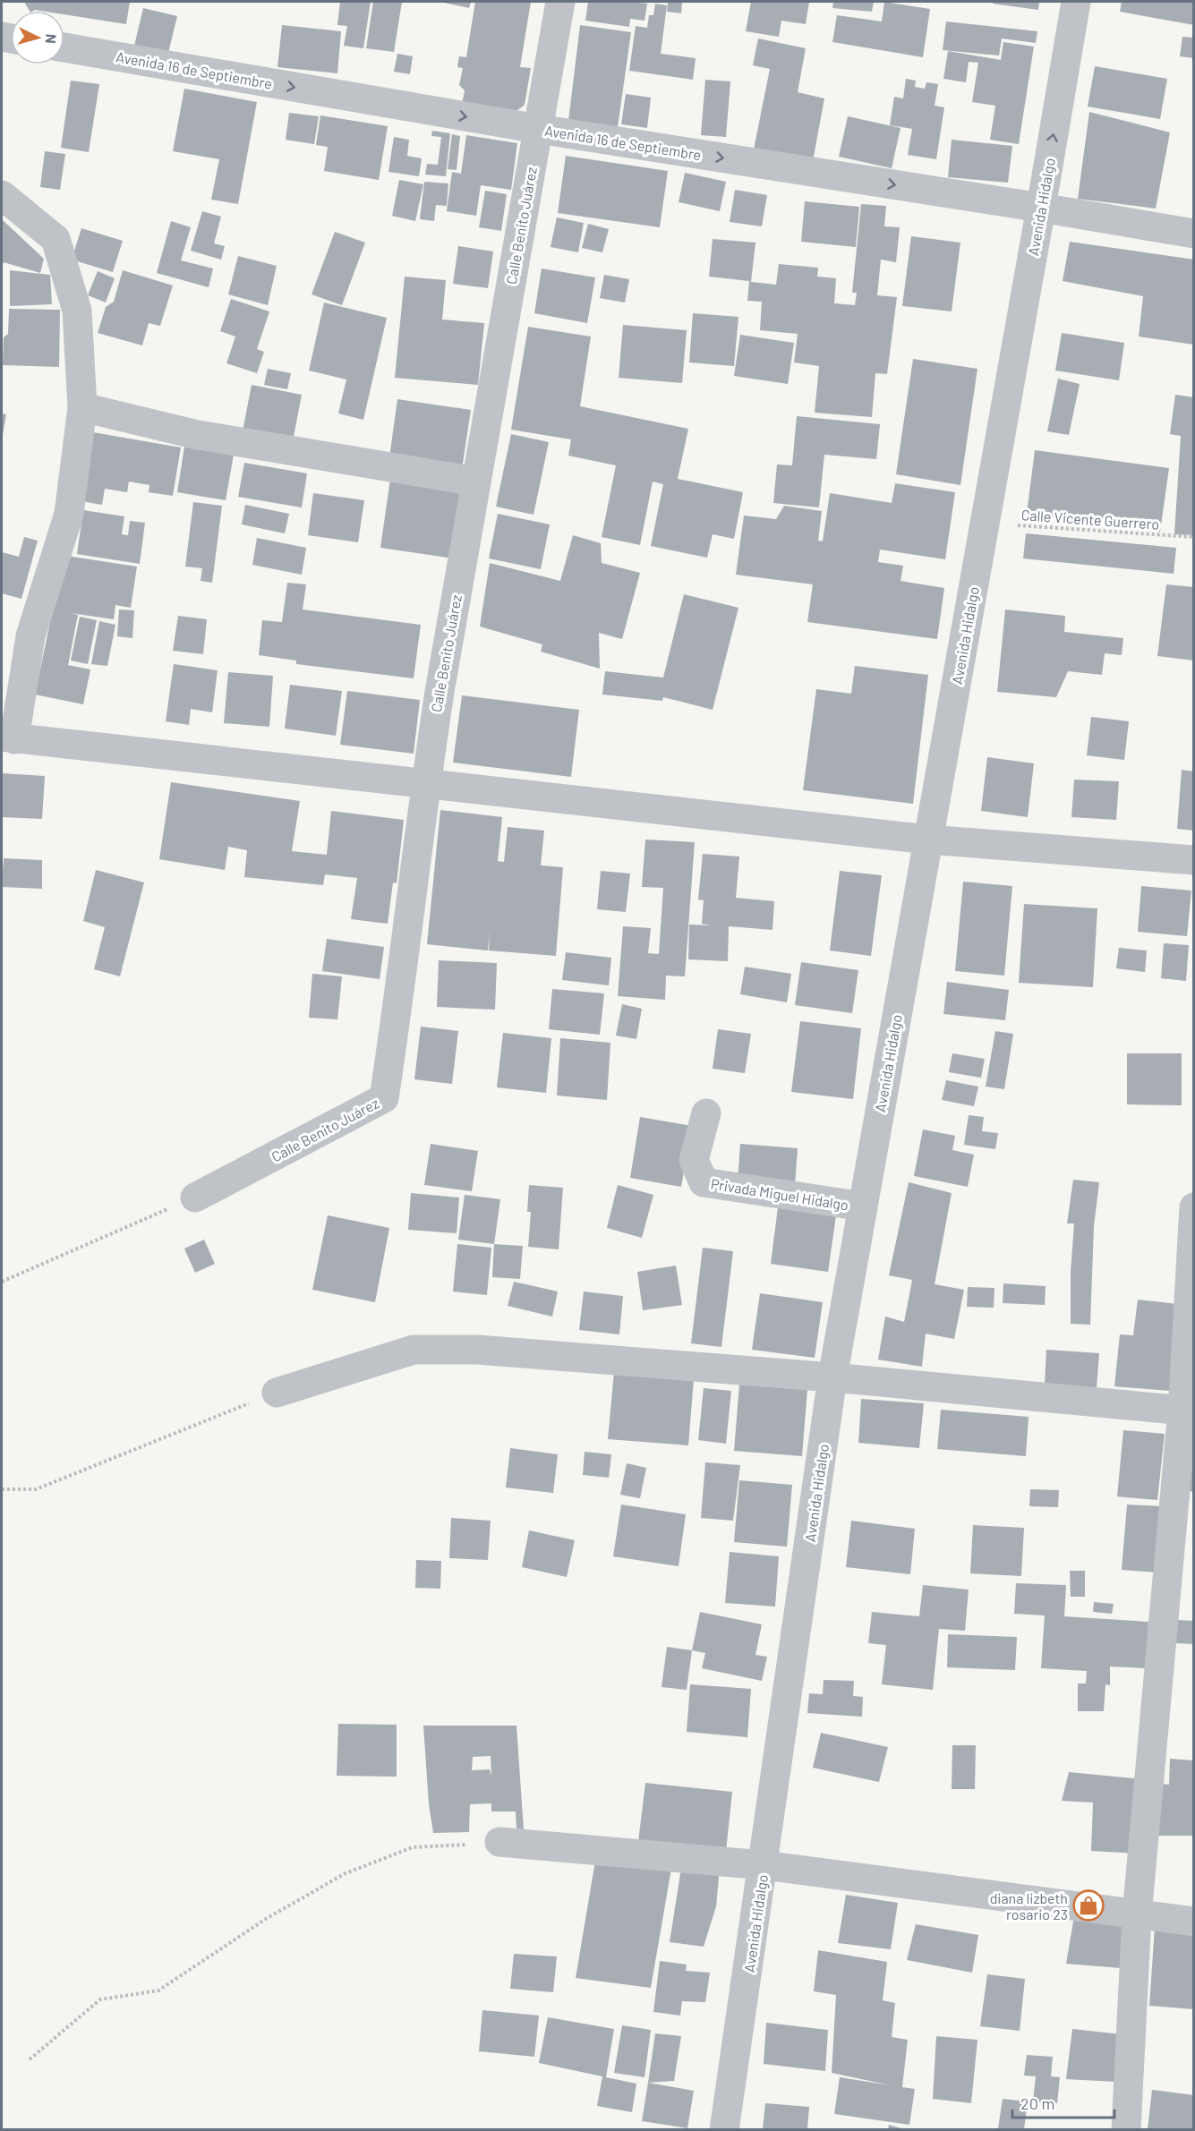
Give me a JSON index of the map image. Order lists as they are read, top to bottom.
{
  "streets": {
    "street": [
      "Avenida 16 de Septiembre",
      "Avenida Hidalgo",
      "Calle Benito Juárez",
      "Privada Miguel Hidalgo"
    ],
    "path": ["Calle Vicente Guerrero"]
  },
  "crossings": [
    ["Avenida 16 de Septiembre", "Avenida Hidalgo"],
    ["Avenida 16 de Septiembre", "Calle Benito Juárez"],
    ["Avenida Hidalgo", "Calle Vicente Guerrero"],
    ["Avenida Hidalgo", "Privada Miguel Hidalgo"]
  ],
  "one_way": ["Avenida 16 de Septiembre"],
  "places": {
    "shop": ["diana lizbeth rosario 23"]
  },
  "scale_bar": "20 m",
  "north": "right"
}
